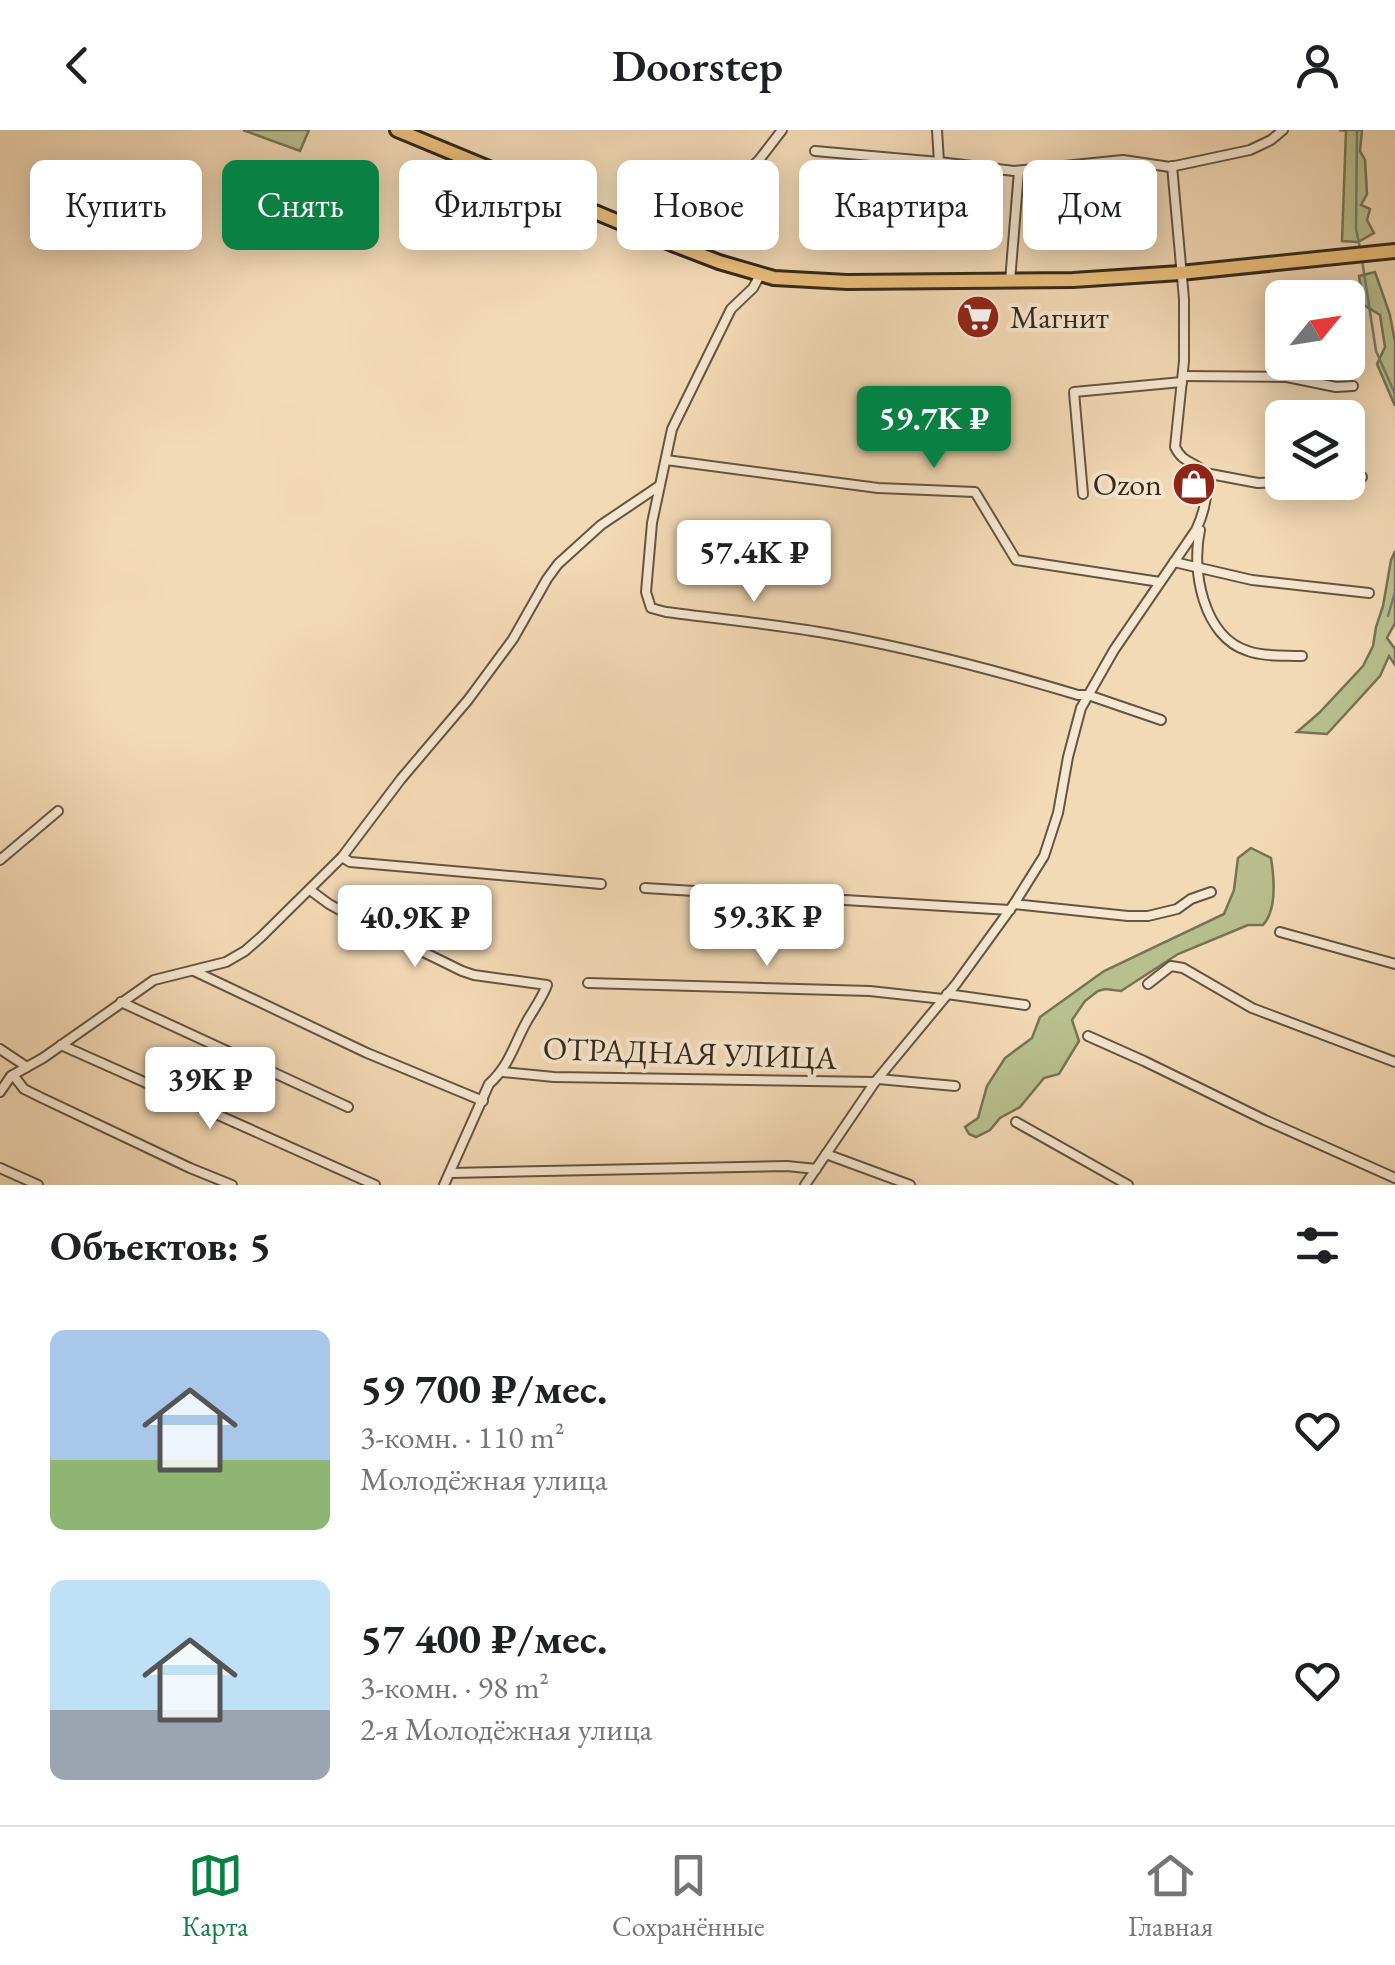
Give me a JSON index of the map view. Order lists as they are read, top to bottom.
{
  "streets": {
    "street": ["ОТРАДНАЯ УЛИЦА"]
  },
  "places": {
    "supermarket": ["Магнит"],
    "shop": ["Ozon"]
  },
  "north": "top right",
  "page": {
    "header": "Doorstep",
    "chip": [
      "Купить",
      "Снять",
      "Фильтры",
      "Новое",
      "Квартира",
      "Дом"
    ],
    "price": [
      "59.7K ₽",
      "57.4K ₽",
      "59.3K ₽",
      "40.9K ₽",
      "39K ₽"
    ],
    "heading": "Объектов: 5",
    "list": [
      {
        "name": "59 700 ₽/мес.",
        "note": "3-комн. · 110 m² · Молодёжная улица"
      },
      {
        "name": "57 400 ₽/мес.",
        "note": "3-комн. · 98 m² · 2-я Молодёжная улица"
      }
    ],
    "tabs": ["Карта", "Сохранённые", "Главная"]
  }
}
